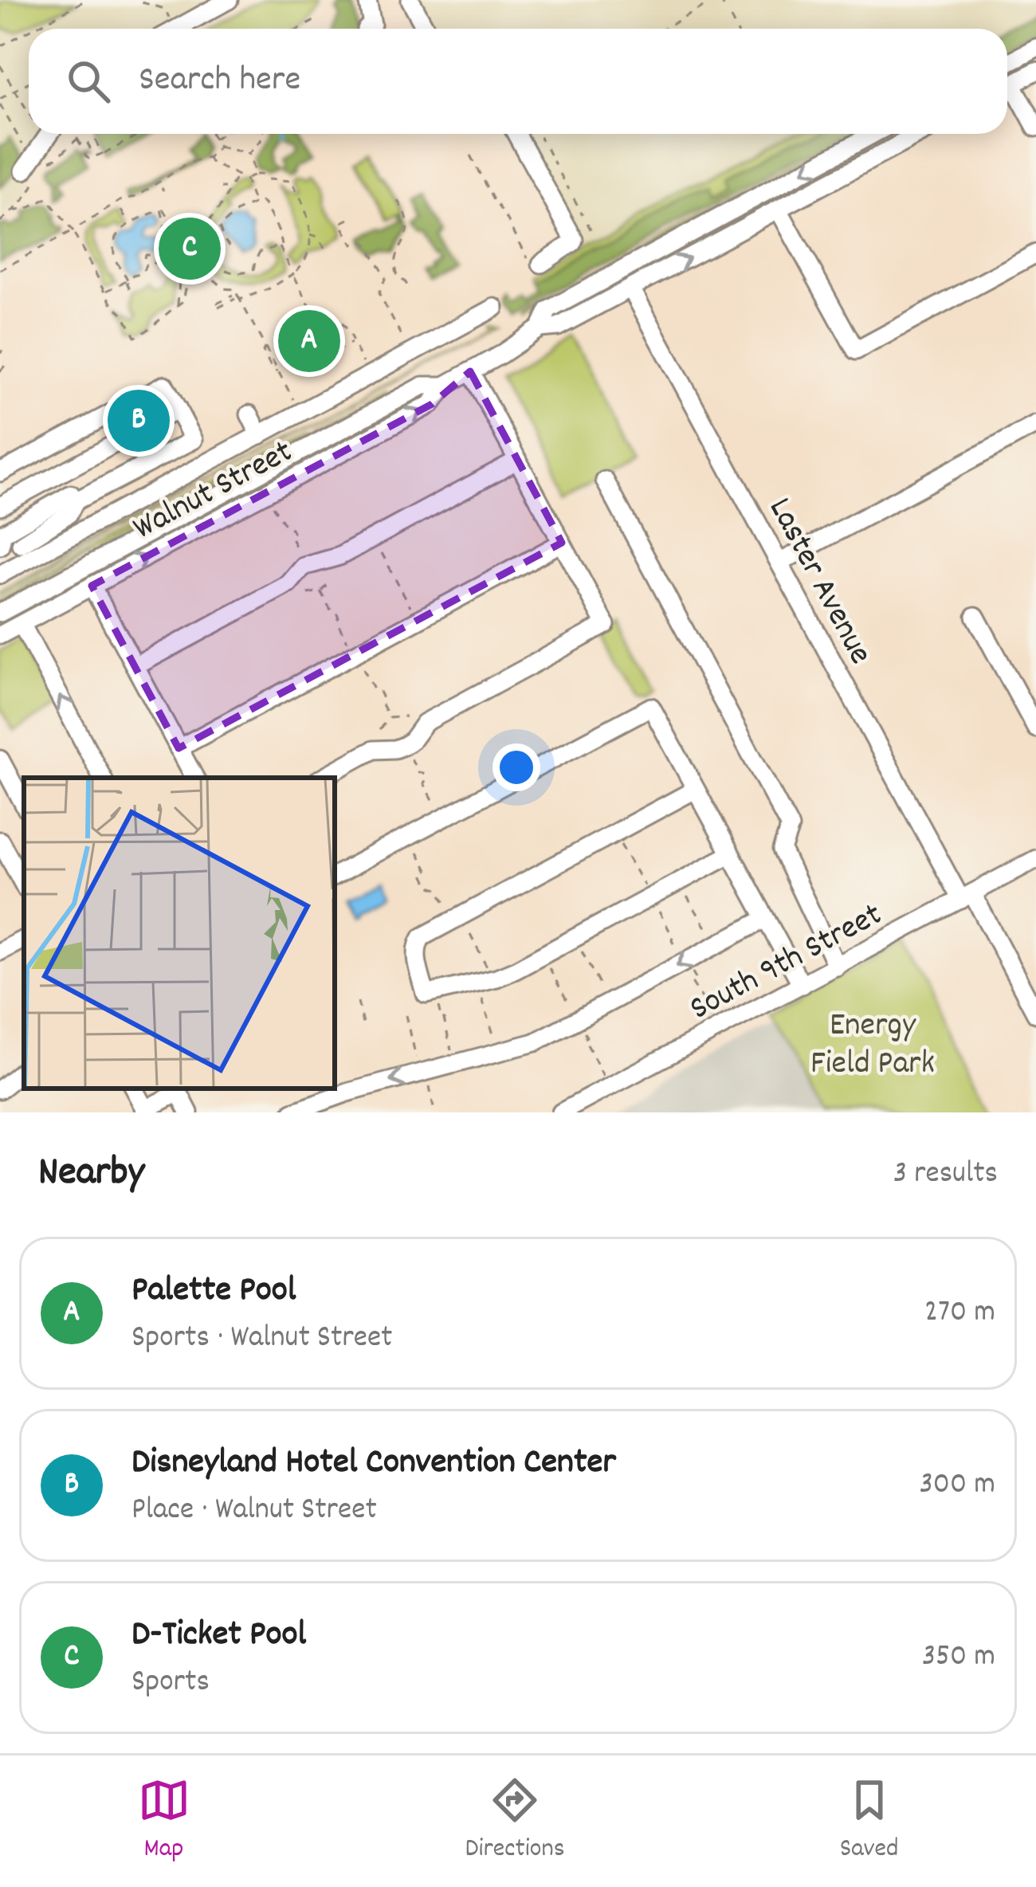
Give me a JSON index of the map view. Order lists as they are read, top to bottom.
{
  "streets": {
    "street": ["Walnut Street", "Laster Avenue", "South 9th Street"]
  },
  "crossings": [
    ["Walnut Street", "Laster Avenue"],
    ["Laster Avenue", "South 9th Street"]
  ],
  "parks": ["Energy Field Park"],
  "page": {
    "search": "Search here",
    "pins": ["C", "A", "B"],
    "heading": ["Nearby", "3 results"],
    "list": [
      {
        "mark": "A",
        "name": "Palette Pool",
        "note": "Sports · Walnut Street",
        "value": "270 m"
      },
      {
        "mark": "B",
        "name": "Disneyland Hotel Convention Center",
        "note": "Place · Walnut Street",
        "value": "300 m"
      },
      {
        "mark": "C",
        "name": "D-Ticket Pool",
        "note": "Sports",
        "value": "350 m"
      }
    ],
    "nav": ["Map", "Directions", "Saved"]
  }
}
